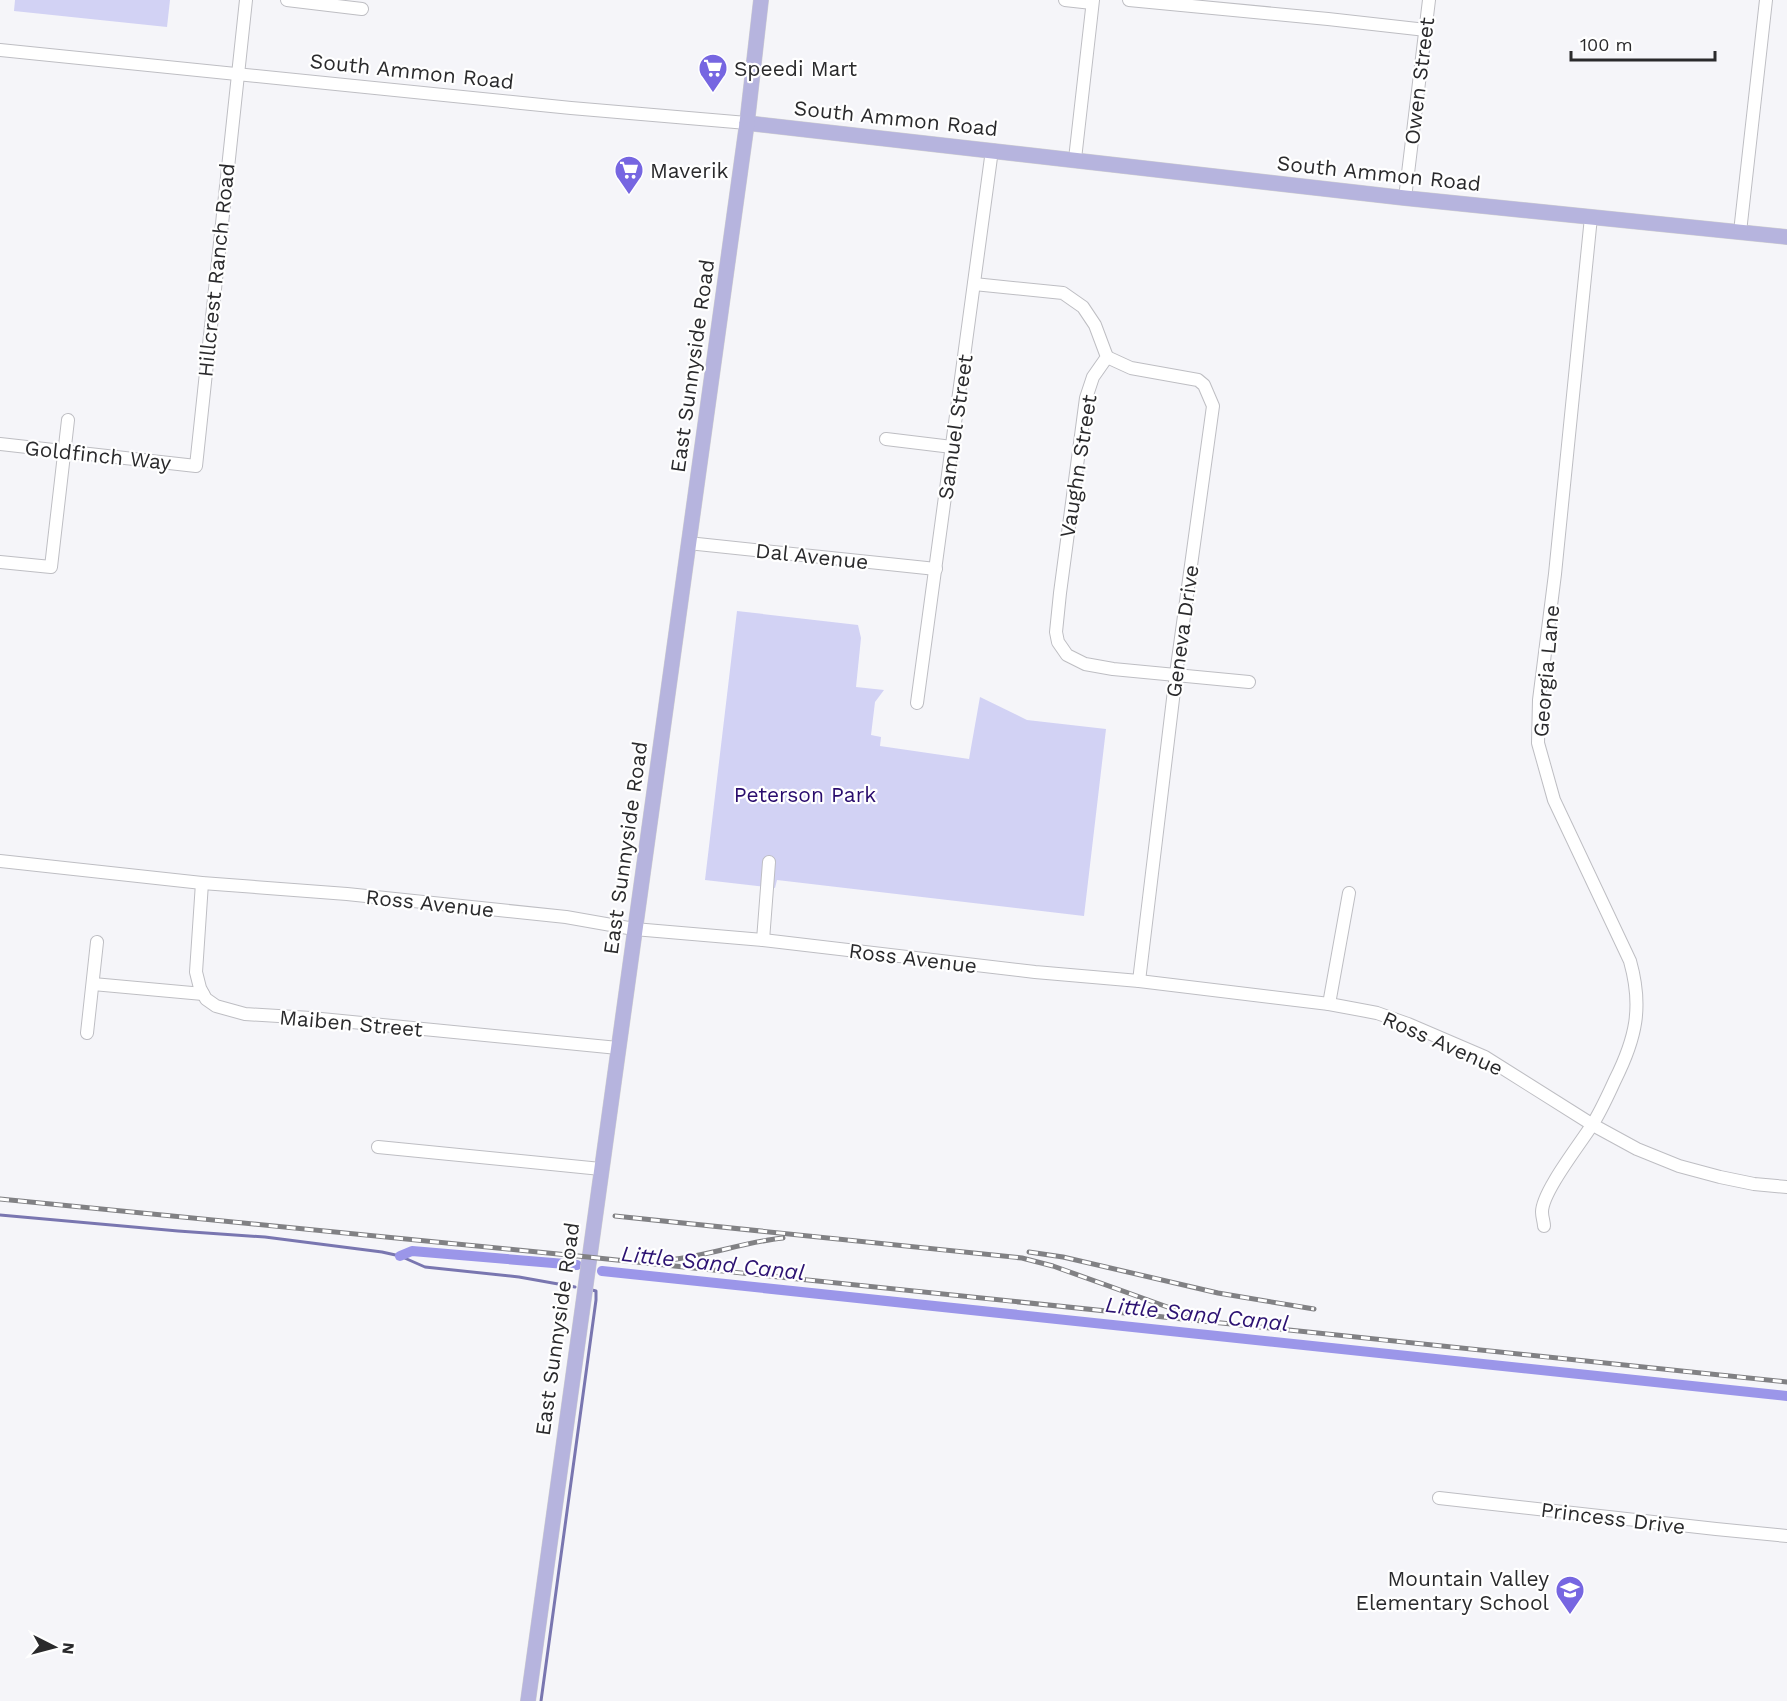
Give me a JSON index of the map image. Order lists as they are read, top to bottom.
{
  "streets": {
    "main road": ["South Ammon Road", "East Sunnyside Road"],
    "street": [
      "Owen Street",
      "Hillcrest Ranch Road",
      "Samuel Street",
      "Goldfinch Way",
      "Vaughn Street",
      "Dal Avenue",
      "Geneva Drive",
      "Georgia Lane",
      "Ross Avenue",
      "Maiben Street",
      "Princess Drive"
    ]
  },
  "crossings": [
    ["South Ammon Road", "Owen Street"],
    ["South Ammon Road", "Hillcrest Ranch Road"],
    ["South Ammon Road", "East Sunnyside Road"],
    ["South Ammon Road", "Samuel Street"],
    ["South Ammon Road", "Georgia Lane"],
    ["Hillcrest Ranch Road", "Goldfinch Way"],
    ["East Sunnyside Road", "Dal Avenue"],
    ["East Sunnyside Road", "Ross Avenue"],
    ["East Sunnyside Road", "Maiben Street"],
    ["Samuel Street", "Dal Avenue"],
    ["Vaughn Street", "Geneva Drive"],
    ["Geneva Drive", "Ross Avenue"],
    ["Georgia Lane", "Ross Avenue"]
  ],
  "water": ["Little Sand Canal"],
  "parks": ["Peterson Park"],
  "places": {
    "supermarket": ["Speedi Mart", "Maverik"],
    "school or university": ["Mountain Valley Elementary School"]
  },
  "scale_bar": "100 m",
  "north": "right"
}
